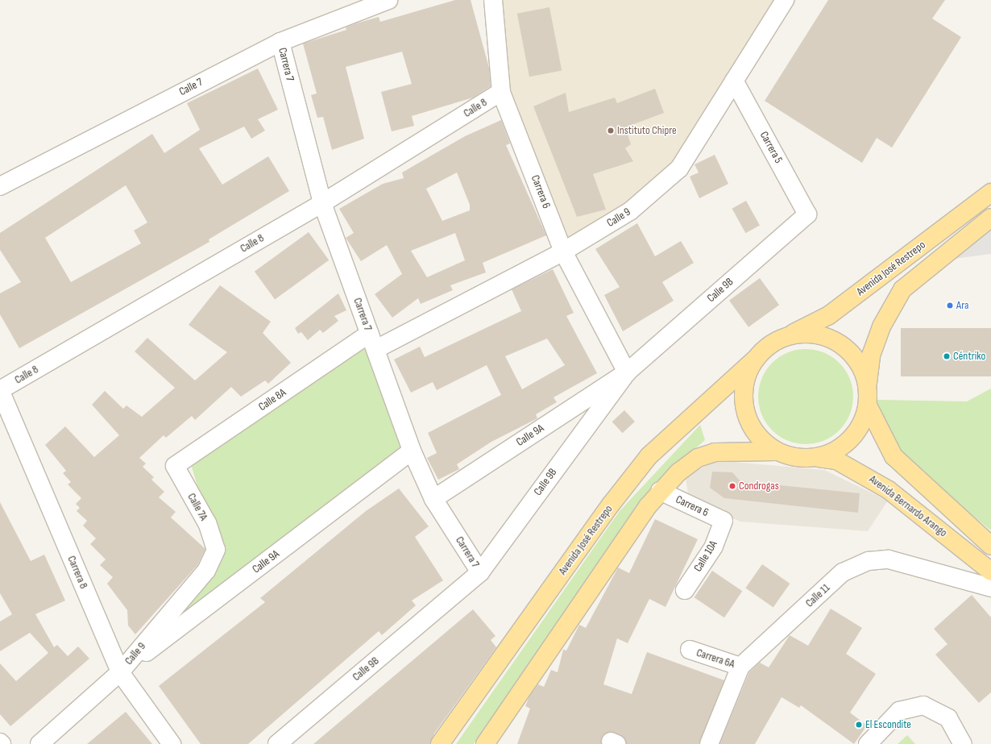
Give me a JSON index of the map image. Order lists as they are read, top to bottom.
{
  "streets": {
    "main road": ["Avenida José Restrepo", "Avenida Bernardo Arango"],
    "street": [
      "Carrera 7",
      "Calle 7",
      "Calle 8",
      "Carrera 5",
      "Carrera 6",
      "Calle 9",
      "Calle 9B",
      "Calle 8A",
      "Calle 9A",
      "Calle 7A",
      "Calle 10A",
      "Carrera 8",
      "Calle 11",
      "Carrera 6A"
    ]
  },
  "crossings": [
    ["Carrera 7", "Calle 7"],
    ["Carrera 7", "Calle 8"],
    ["Carrera 7", "Calle 9"],
    ["Carrera 7", "Calle 9B"],
    ["Carrera 7", "Calle 8A"],
    ["Carrera 7", "Calle 9A"],
    ["Calle 8", "Carrera 6"],
    ["Calle 8", "Carrera 8"],
    ["Carrera 5", "Calle 9"],
    ["Carrera 5", "Calle 9B"],
    ["Carrera 6", "Calle 9"],
    ["Carrera 6", "Calle 9B"],
    ["Carrera 6", "Calle 9A"],
    ["Carrera 6", "Calle 10A"],
    ["Calle 9", "Calle 9A"],
    ["Calle 9", "Calle 7A"],
    ["Calle 9", "Carrera 8"],
    ["Calle 9B", "Calle 9A"],
    ["Calle 8A", "Calle 7A"],
    ["Calle 9A", "Carrera 8"],
    ["Calle 11", "Carrera 6A"]
  ],
  "places": [
    "Instituto Chipre",
    "Ara",
    "Céntriko",
    "Condrogas",
    "El Escondite"
  ]
}
